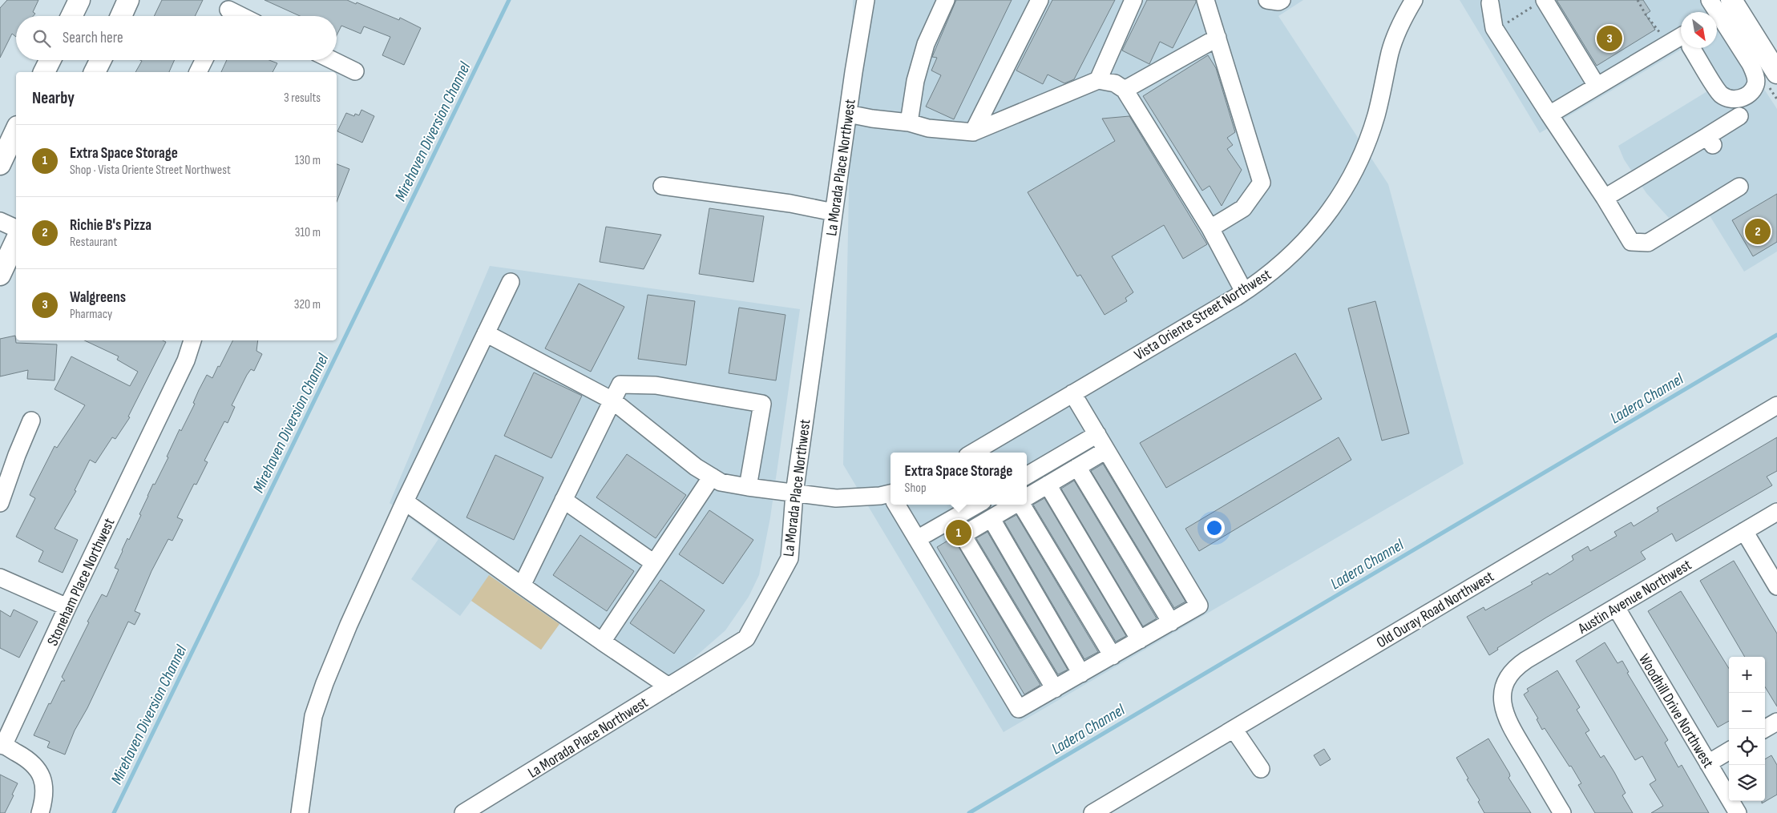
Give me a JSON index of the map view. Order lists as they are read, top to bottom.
{
  "streets": {
    "street": [
      "La Morada Place Northwest",
      "Vista Oriente Street Northwest",
      "Stoneham Place Northwest",
      "Austin Avenue Northwest",
      "Old Ouray Road Northwest",
      "Woodhill Drive Northwest"
    ]
  },
  "crossings": [
    ["Austin Avenue Northwest", "Woodhill Drive Northwest"]
  ],
  "water": ["Mirehaven Diversion Channel", "Ladera Channel"],
  "north": "bottom right",
  "page": {
    "search": "Search here",
    "pins": ["3", "2", "1"],
    "heading": ["Nearby", "3 results"],
    "list": [
      {
        "mark": "1",
        "name": "Extra Space Storage",
        "note": "Shop · Vista Oriente Street Northwest",
        "value": "130 m"
      },
      {
        "mark": "2",
        "name": "Richie B's Pizza",
        "note": "Restaurant",
        "value": "310 m"
      },
      {
        "mark": "3",
        "name": "Walgreens",
        "note": "Pharmacy",
        "value": "320 m"
      }
    ],
    "popup": ["Extra Space Storage", "Shop"],
    "map_buttons": ["+", "−"]
  }
}
